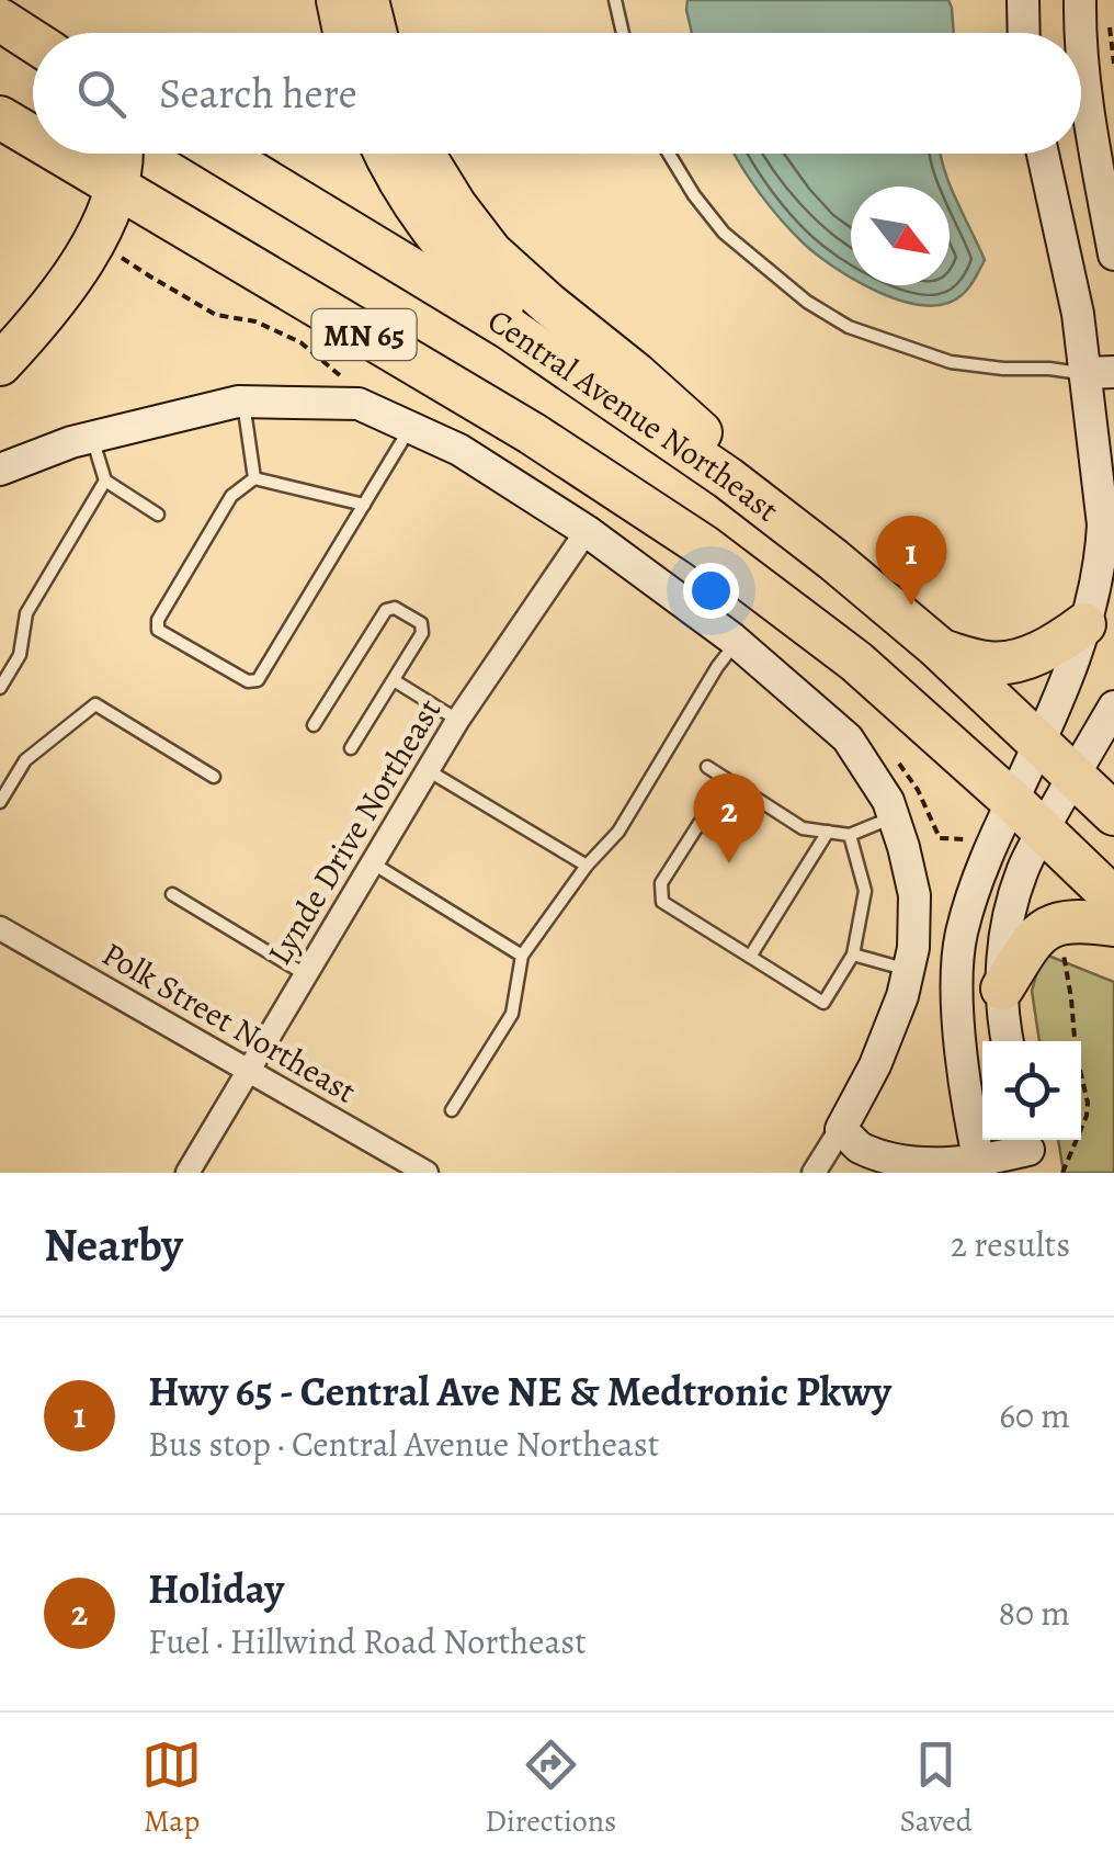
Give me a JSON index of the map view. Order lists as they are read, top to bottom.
{
  "streets": {
    "highway": ["MN 65", "Central Avenue Northeast"],
    "street": ["Lynde Drive Northeast", "Polk Street Northeast"]
  },
  "crossings": [
    ["MN 65", "Central Avenue Northeast"],
    ["Lynde Drive Northeast", "Polk Street Northeast"]
  ],
  "north": "bottom right",
  "page": {
    "search": "Search here",
    "pins": ["1", "2"],
    "heading": ["Nearby", "2 results"],
    "list": [
      {
        "mark": "1",
        "name": "Hwy 65 - Central Ave NE & Medtronic Pkwy",
        "note": "Bus stop · Central Avenue Northeast",
        "value": "60 m"
      },
      {
        "mark": "2",
        "name": "Holiday",
        "note": "Fuel · Hillwind Road Northeast",
        "value": "80 m"
      }
    ],
    "nav": ["Map", "Directions", "Saved"]
  }
}
